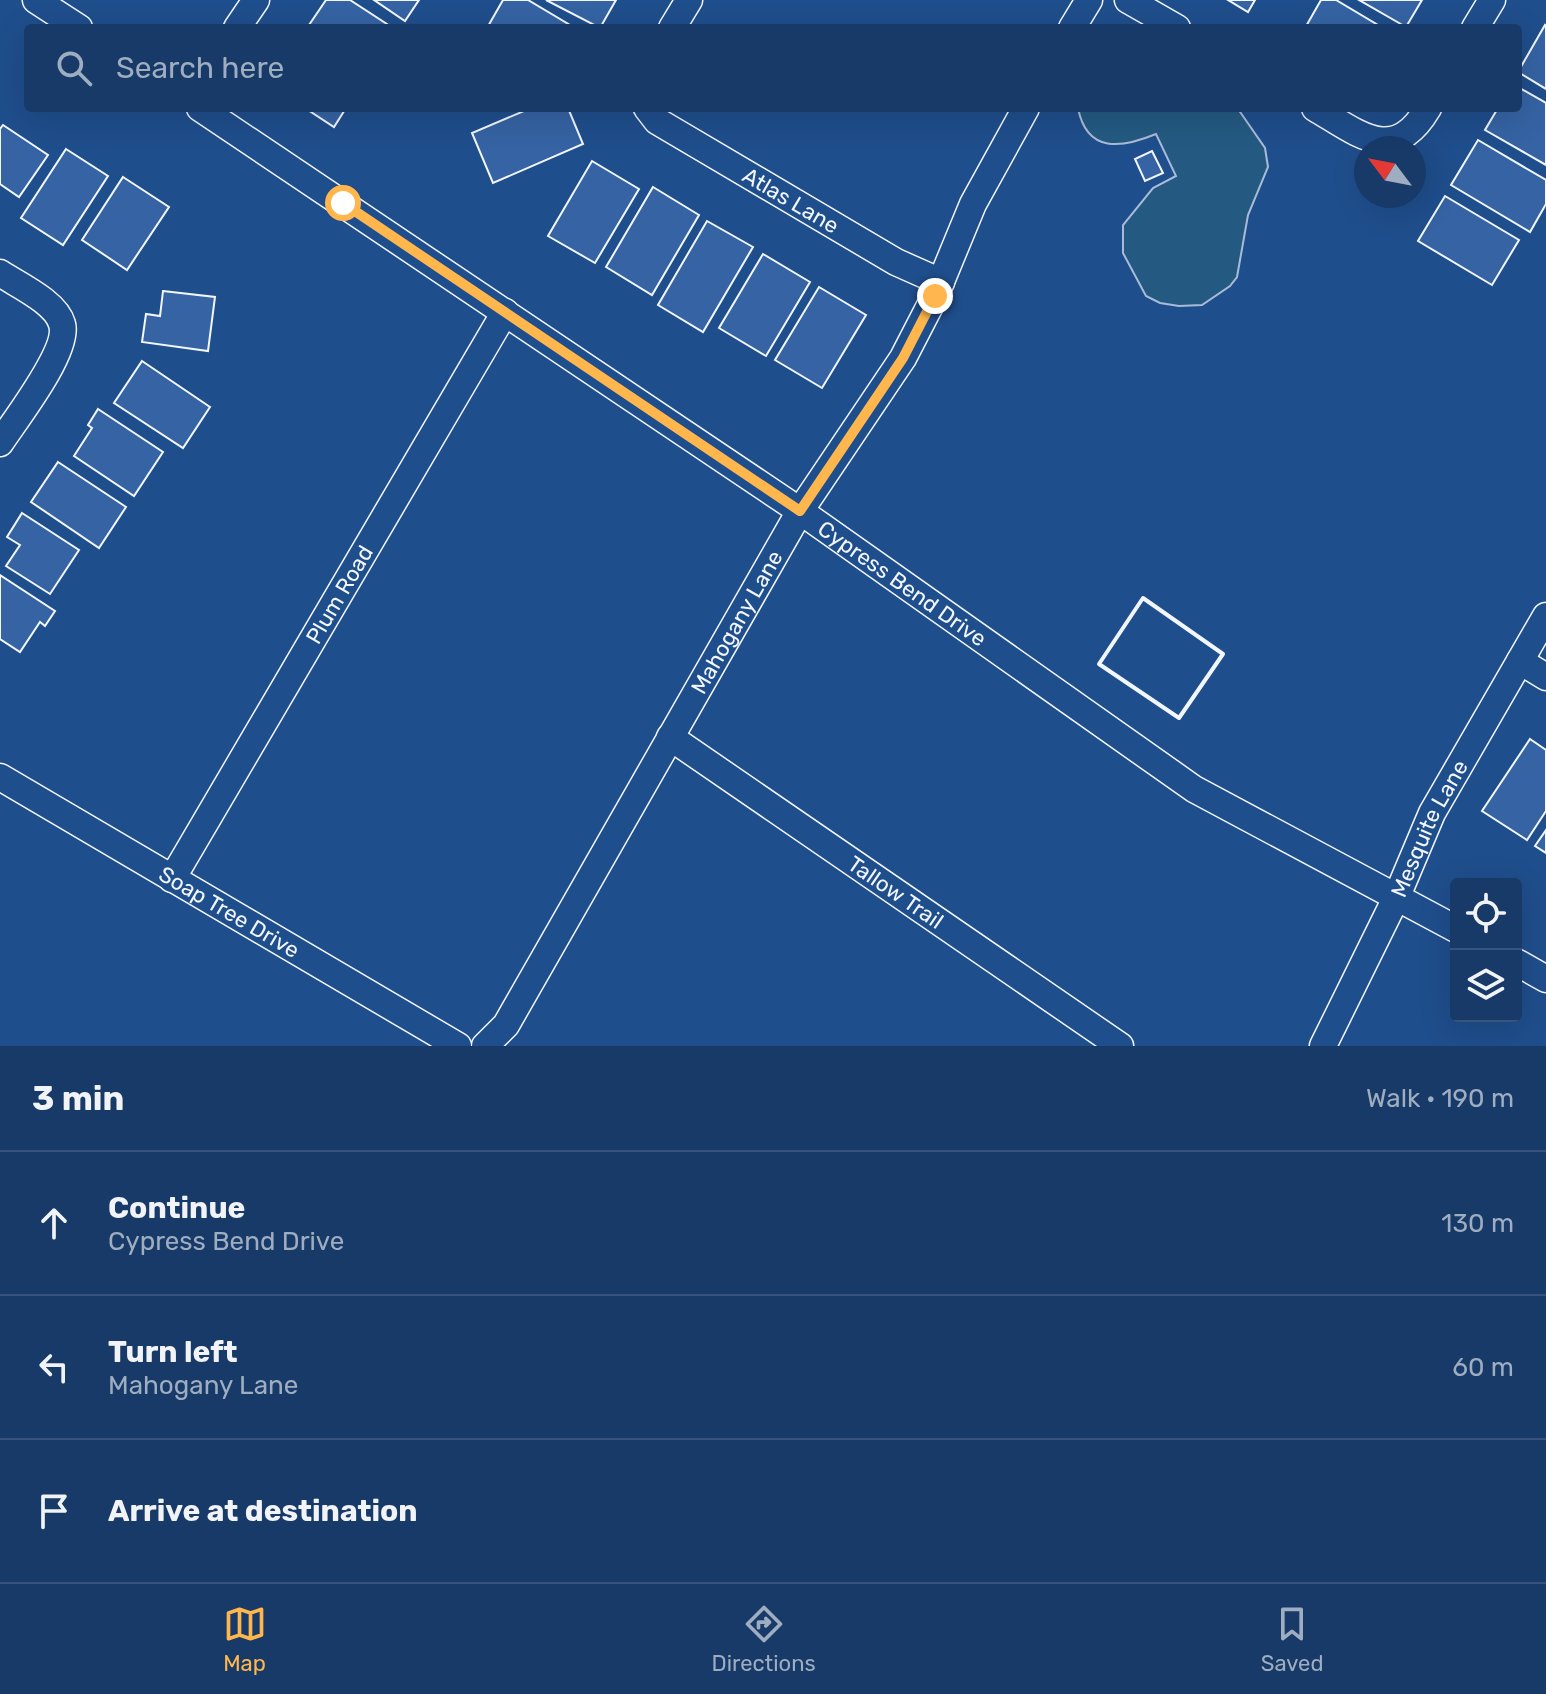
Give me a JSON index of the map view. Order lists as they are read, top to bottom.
{
  "streets": {
    "street": [
      "Atlas Lane",
      "Cypress Bend Drive",
      "Plum Road",
      "Mahogany Lane",
      "Mesquite Lane",
      "Tallow Trail",
      "Soap Tree Drive"
    ]
  },
  "crossings": [
    ["Atlas Lane", "Mahogany Lane"],
    ["Cypress Bend Drive", "Plum Road"],
    ["Cypress Bend Drive", "Mahogany Lane"],
    ["Cypress Bend Drive", "Mesquite Lane"],
    ["Plum Road", "Soap Tree Drive"],
    ["Mahogany Lane", "Tallow Trail"]
  ],
  "north": "top left",
  "page": {
    "search": "Search here",
    "heading": ["3 min", "Walk · 190 m"],
    "list": [
      ["Continue", "Cypress Bend Drive", "130 m"],
      ["Turn left", "Mahogany Lane", "60 m"],
      "Arrive at destination"
    ],
    "nav": ["Map", "Directions", "Saved"]
  }
}
